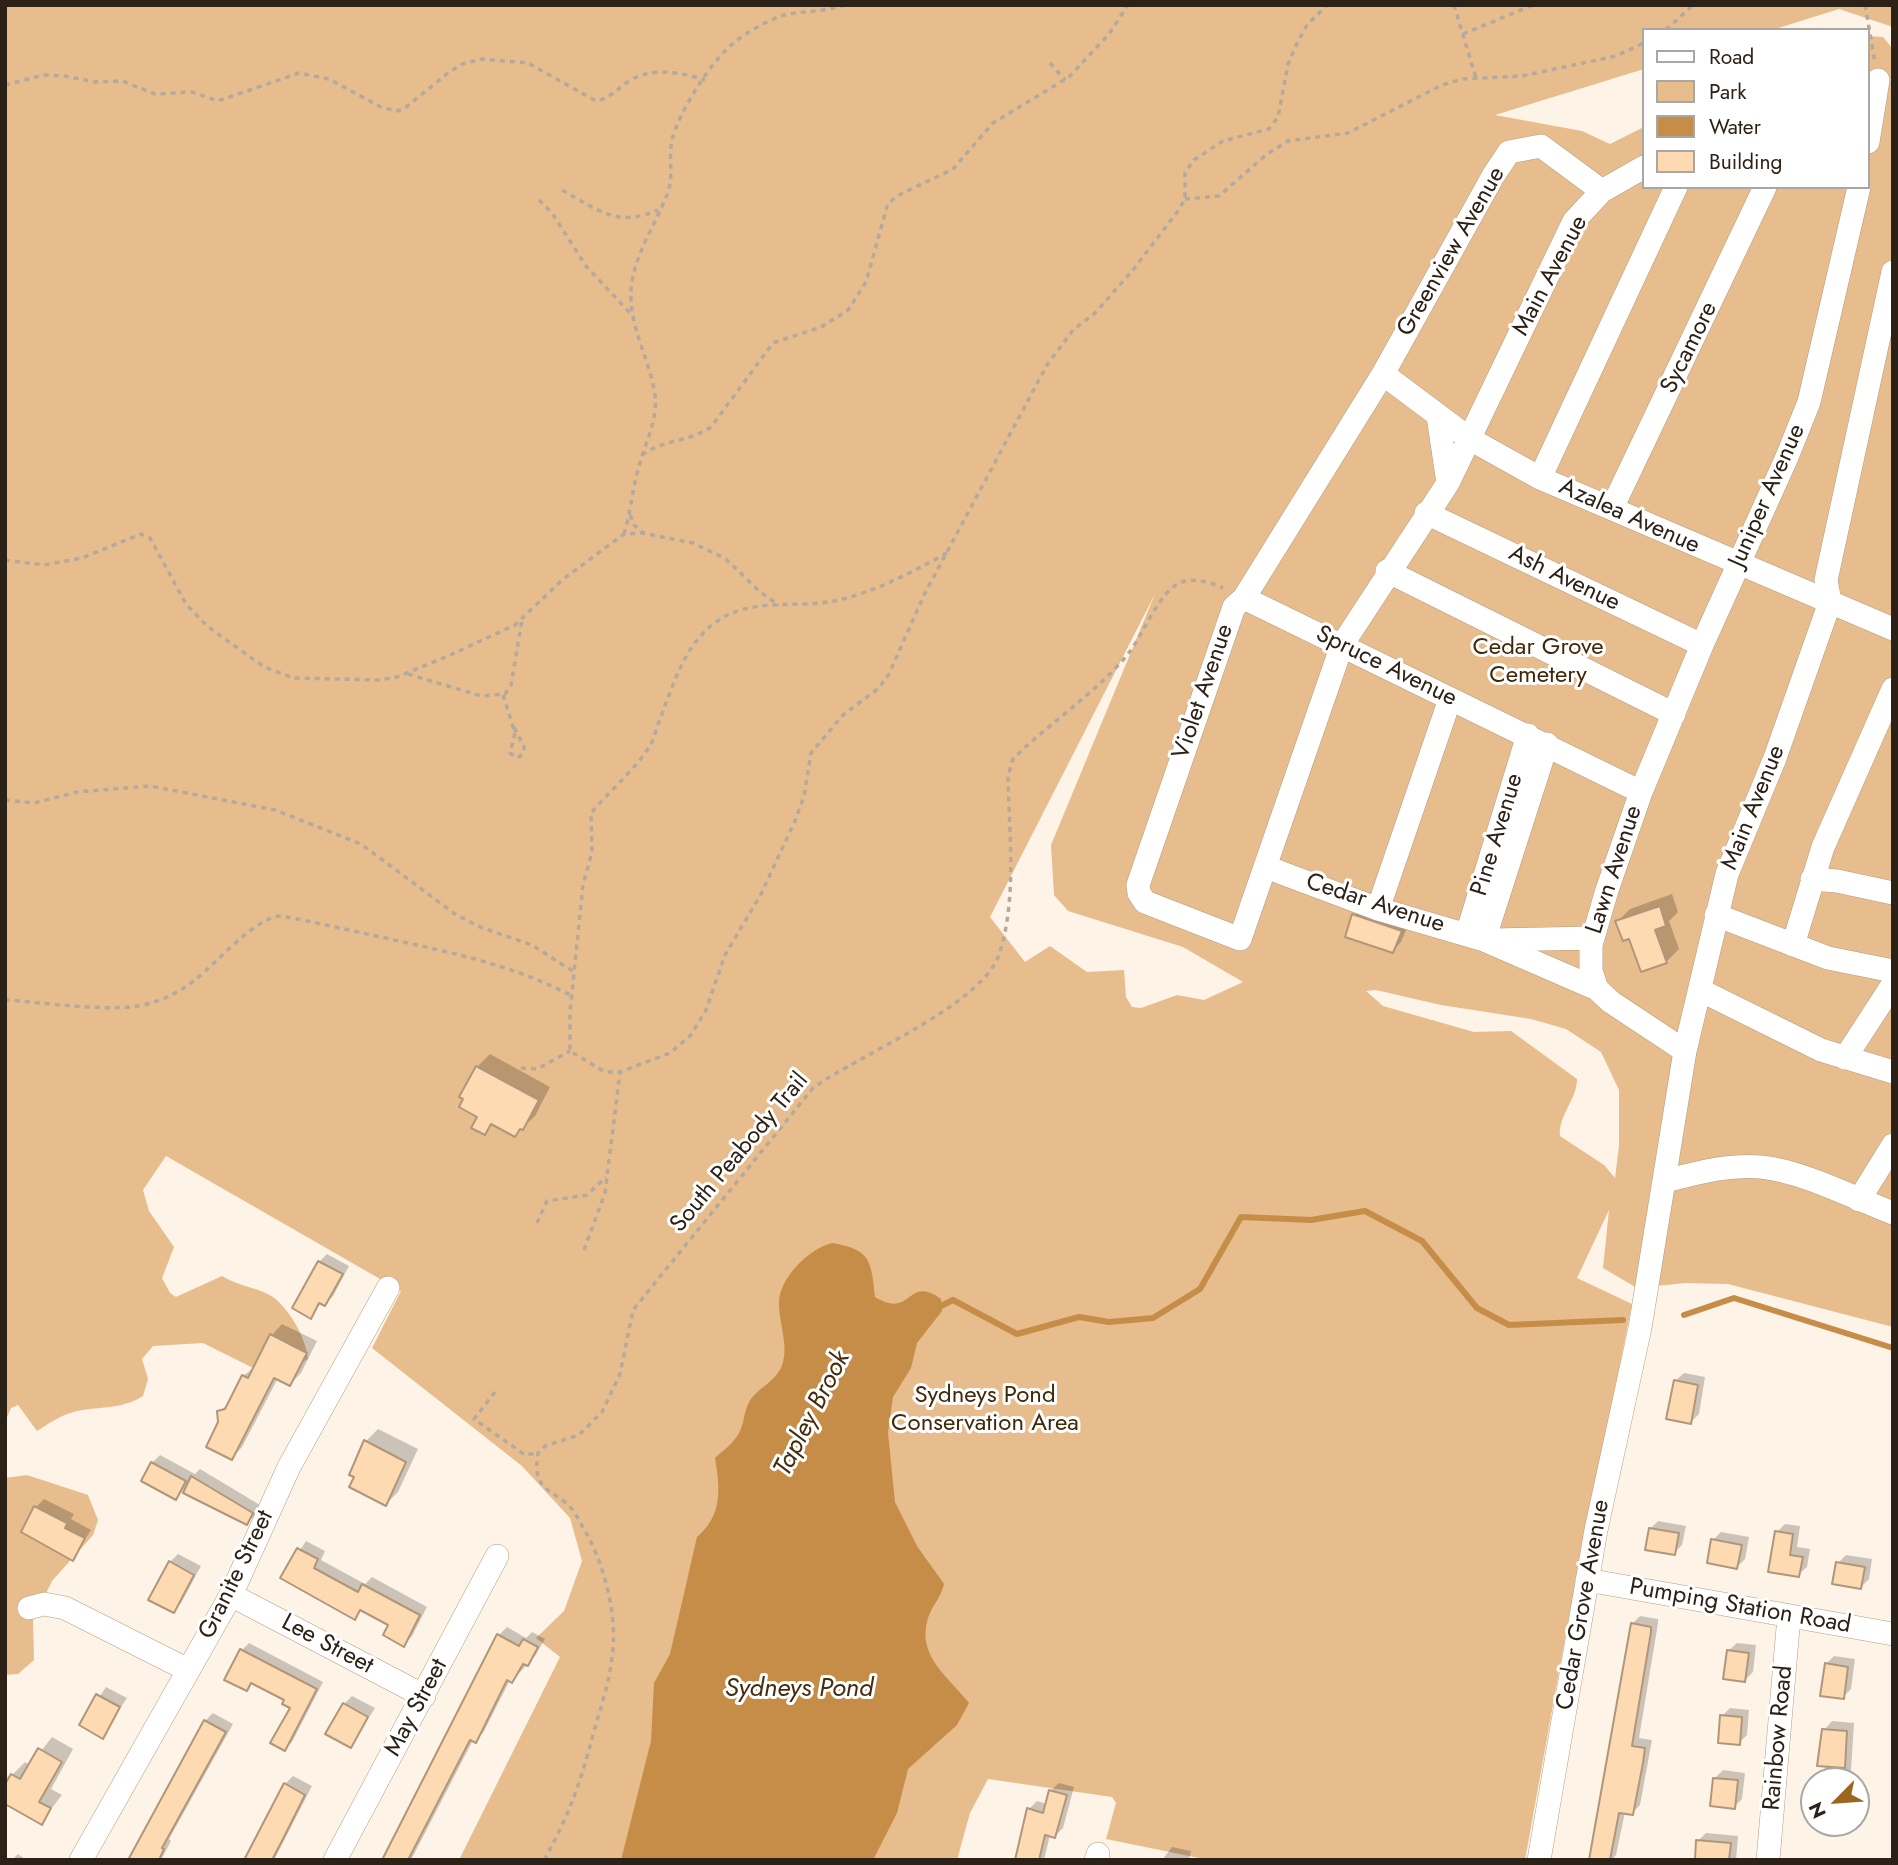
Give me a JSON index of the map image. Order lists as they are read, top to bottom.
{
  "streets": {
    "street": [
      "Greenview Avenue",
      "Main Avenue",
      "Sycamore",
      "Juniper Avenue",
      "Azalea Avenue",
      "Ash Avenue",
      "Spruce Avenue",
      "Violet Avenue",
      "Pine Avenue",
      "Lawn Avenue",
      "Cedar Avenue",
      "Granite Street",
      "Cedar Grove Avenue",
      "Pumping Station Road",
      "Lee Street",
      "May Street",
      "Rainbow Road"
    ],
    "path": ["South Peabody Trail"]
  },
  "crossings": [
    ["Greenview Avenue", "Main Avenue"],
    ["Greenview Avenue", "Azalea Avenue"],
    ["Greenview Avenue", "Violet Avenue"],
    ["Main Avenue", "Azalea Avenue"],
    ["Main Avenue", "Ash Avenue"],
    ["Main Avenue", "Spruce Avenue"],
    ["Main Avenue", "Violet Avenue"],
    ["Main Avenue", "Cedar Avenue"],
    ["Main Avenue", "Cedar Grove Avenue"],
    ["Sycamore", "Azalea Avenue"],
    ["Juniper Avenue", "Azalea Avenue"],
    ["Juniper Avenue", "Ash Avenue"],
    ["Juniper Avenue", "Spruce Avenue"],
    ["Juniper Avenue", "Lawn Avenue"],
    ["Azalea Avenue", "Violet Avenue"],
    ["Spruce Avenue", "Violet Avenue"],
    ["Spruce Avenue", "Pine Avenue"],
    ["Spruce Avenue", "Lawn Avenue"],
    ["Spruce Avenue", "South Peabody Trail"],
    ["Violet Avenue", "South Peabody Trail"],
    ["Pine Avenue", "Cedar Avenue"],
    ["Lawn Avenue", "Cedar Avenue"],
    ["Granite Street", "Lee Street"],
    ["Cedar Grove Avenue", "Pumping Station Road"],
    ["Pumping Station Road", "Rainbow Road"],
    ["Lee Street", "May Street"]
  ],
  "water": ["Tapley Brook", "Sydneys Pond"],
  "parks": ["Cedar Grove Cemetery", "Sydneys Pond Conservation Area"],
  "legend": [
    "Road",
    "Park",
    "Water",
    "Building"
  ],
  "north": "bottom left"
}
